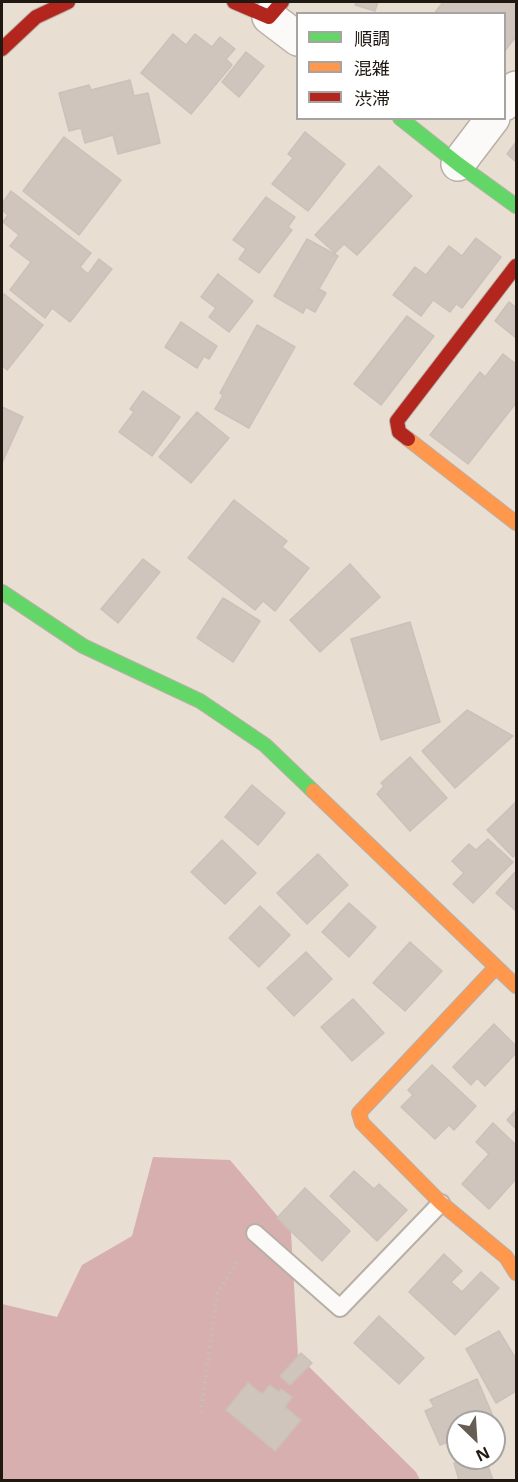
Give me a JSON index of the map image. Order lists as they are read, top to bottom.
{
  "legend": ["順調", "混雑", "渋滞"],
  "north": "bottom right"
}
